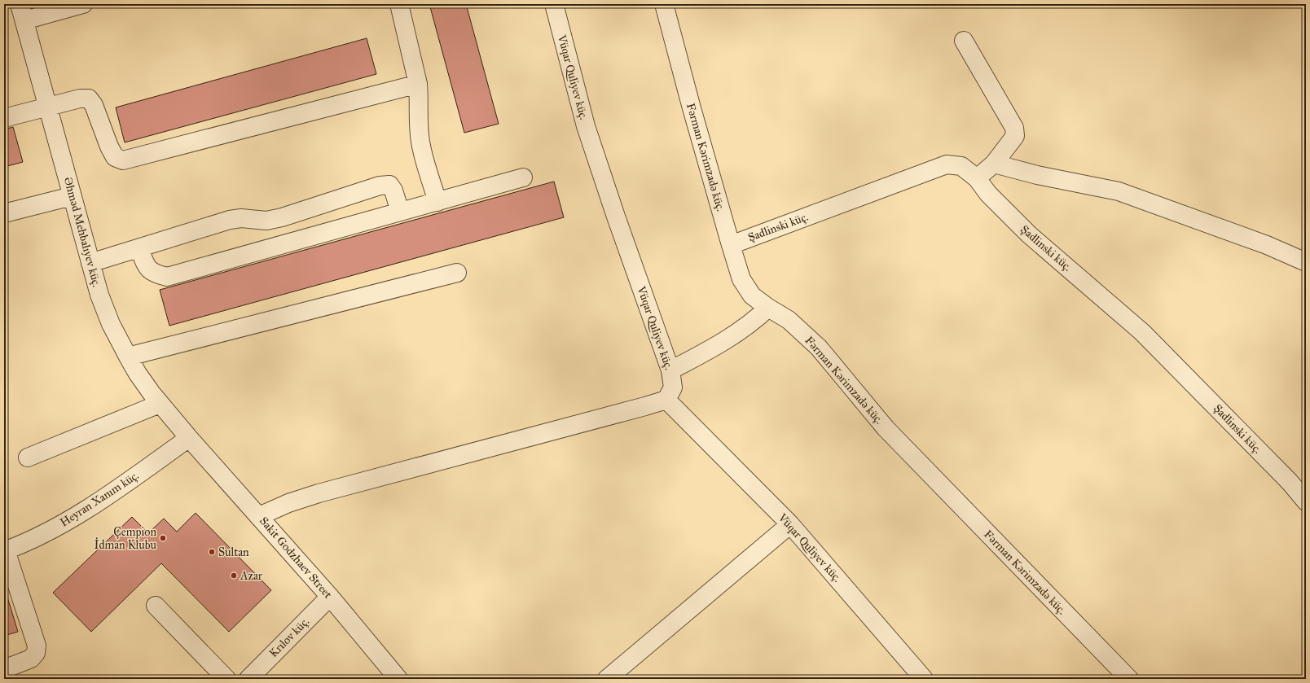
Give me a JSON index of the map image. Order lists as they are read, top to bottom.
{
  "streets": {
    "street": [
      "Vüqar Quliyev küç.",
      "Fərman Kərimzadə küç.",
      "Şadlinski küç.",
      "Əhməd Mehbalıyev küç.",
      "Heyran Xanım küç.",
      "Sakit Godzhaev Street",
      "Krılov küç."
    ]
  },
  "crossings": [
    ["Fərman Kərimzadə küç.", "Şadlinski küç."],
    ["Əhməd Mehbalıyev küç.", "Heyran Xanım küç."],
    ["Əhməd Mehbalıyev küç.", "Sakit Godzhaev Street"],
    ["Heyran Xanım küç.", "Sakit Godzhaev Street"],
    ["Sakit Godzhaev Street", "Krılov küç."]
  ],
  "places": ["Çempion İdman Klubu", "Sultan", "Azar"]
}
